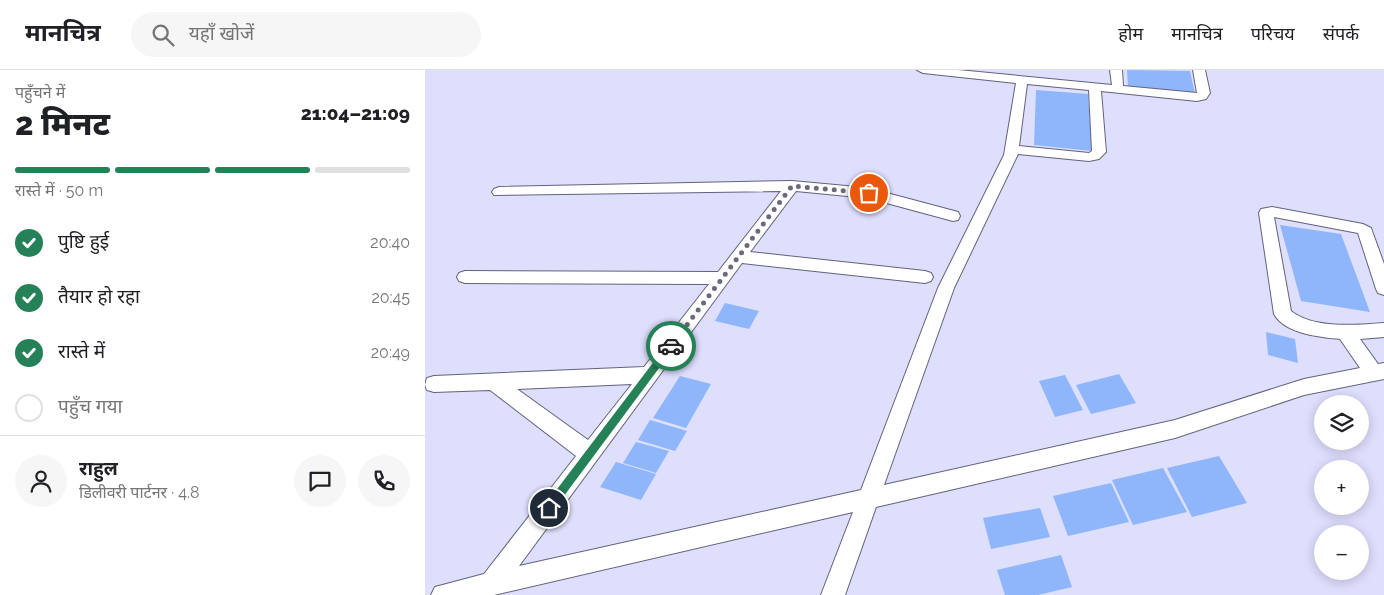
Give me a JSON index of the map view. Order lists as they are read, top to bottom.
{
  "page": {
    "header": "मानचित्र",
    "search": "यहाँ खोजें",
    "nav": [
      "होम",
      "मानचित्र",
      "परिचय",
      "संपर्क"
    ],
    "heading": ["2 मिनट", "पहुँचने में", "21:04–21:09"],
    "panel": ["राहुल", "डिलीवरी पार्टनर · 4.8"],
    "bar": "रास्ते में · 50 m",
    "list": [
      ["पुष्टि हुई", "20:40"],
      ["तैयार हो रहा", "20:45"],
      ["रास्ते में", "20:49"],
      "पहुँच गया"
    ],
    "map_buttons": ["+", "−"]
  }
}
